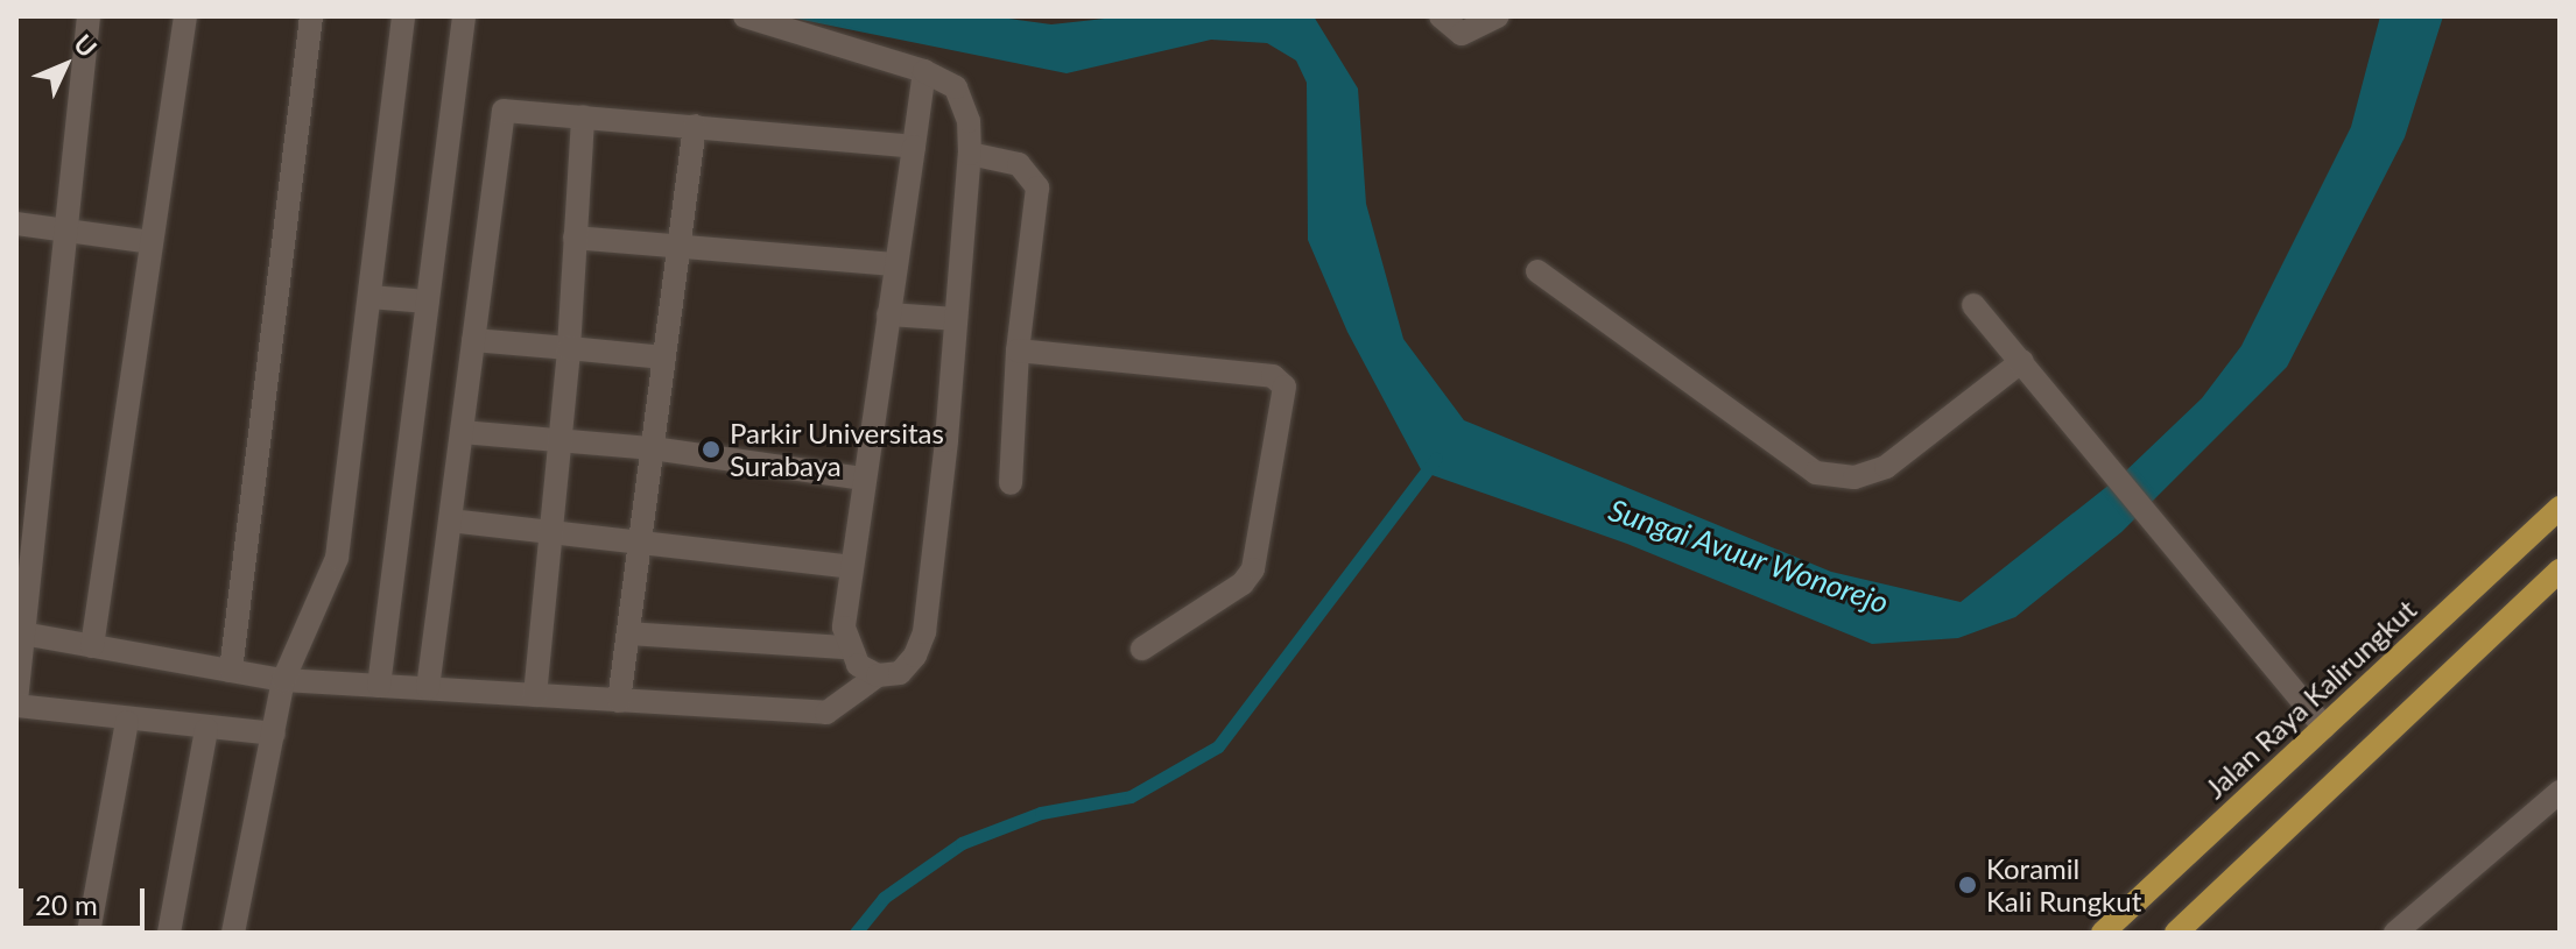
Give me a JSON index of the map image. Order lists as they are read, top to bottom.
{
  "streets": {
    "main road": ["Jalan Raya Kalirungkut"]
  },
  "water": ["Sungai Avuur Wonorejo"],
  "places": ["Parkir Universitas Surabaya", "Koramil Kali Rungkut"],
  "scale_bar": "20 m",
  "north": "top right"
}
